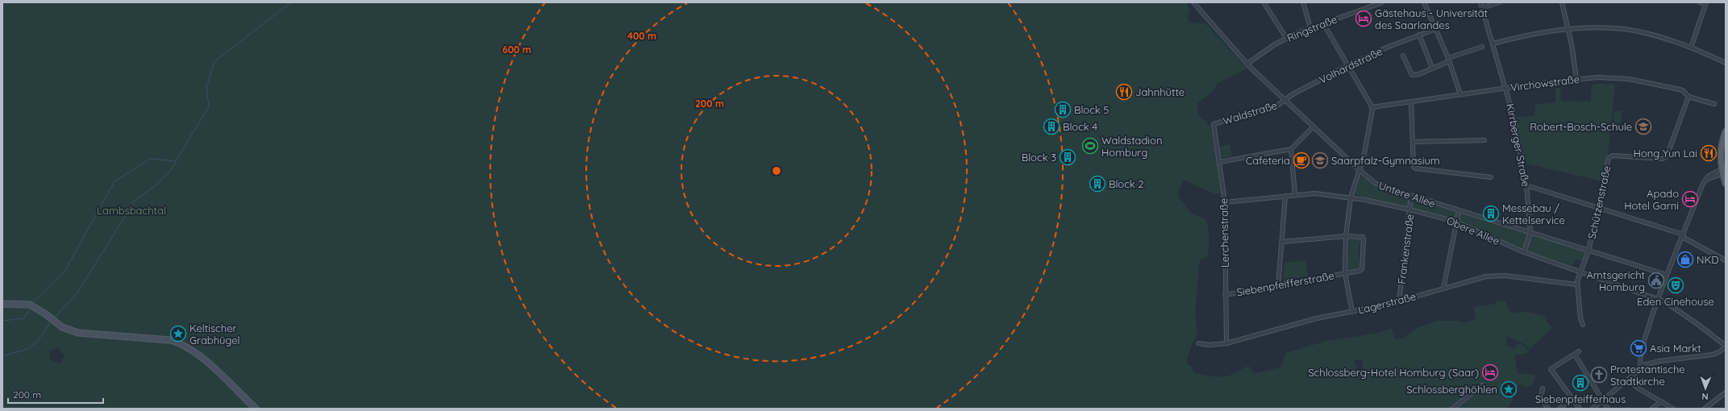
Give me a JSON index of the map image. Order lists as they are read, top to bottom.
{
  "streets": {
    "street": [
      "Ringstraße",
      "Volhardstraße",
      "Virchowstraße",
      "Waldstraße",
      "Kirrberger Straße",
      "Untere Allee",
      "Schützenstraße",
      "Obere Allee",
      "Lerchenstraße",
      "Frankenstraße",
      "Siebenpfeifferstraße",
      "Lagerstraße"
    ]
  },
  "crossings": [
    ["Ringstraße", "Untere Allee"],
    ["Volhardstraße", "Waldstraße"],
    ["Volhardstraße", "Untere Allee"],
    ["Virchowstraße", "Kirrberger Straße"],
    ["Virchowstraße", "Schützenstraße"],
    ["Waldstraße", "Untere Allee"],
    ["Waldstraße", "Lerchenstraße"],
    ["Kirrberger Straße", "Untere Allee"],
    ["Kirrberger Straße", "Obere Allee"],
    ["Untere Allee", "Schützenstraße"],
    ["Untere Allee", "Frankenstraße"],
    ["Schützenstraße", "Obere Allee"],
    ["Schützenstraße", "Lagerstraße"],
    ["Obere Allee", "Lerchenstraße"],
    ["Obere Allee", "Frankenstraße"],
    ["Lerchenstraße", "Siebenpfeifferstraße"],
    ["Lerchenstraße", "Lagerstraße"],
    ["Frankenstraße", "Lagerstraße"]
  ],
  "parks": ["Lambsbachtal"],
  "places": {
    "hotel": ["Gästehaus - Universität des Saarlandes", "Apado Hotel Garni", "Schlossberg-Hotel Homburg (Saar)"],
    "restaurant": ["Jahnhütte", "Hong Yun Lai"],
    "building": [
      "Block 5",
      "Block 4",
      "Block 3",
      "Block 2",
      "Messebau / Kettelservice",
      "Siebenpfeifferhaus"
    ],
    "school or university": ["Robert-Bosch-Schule", "Saarpfalz-Gymnasium"],
    "sports": ["Waldstadion Homburg"],
    "cafe": ["Cafeteria"],
    "shop": ["NKD"],
    "public building": ["Amtsgericht Homburg"],
    "theatre": ["Eden Cinehouse"],
    "place": ["Keltischer Grabhügel", "Schlossberghöhlen"],
    "supermarket": ["Asia Markt"],
    "church": ["Protestantische Stadtkirche"]
  },
  "scale_bar": "200 m",
  "north": "bottom",
  "rings": ["400 m", "600 m", "200 m"]
}
